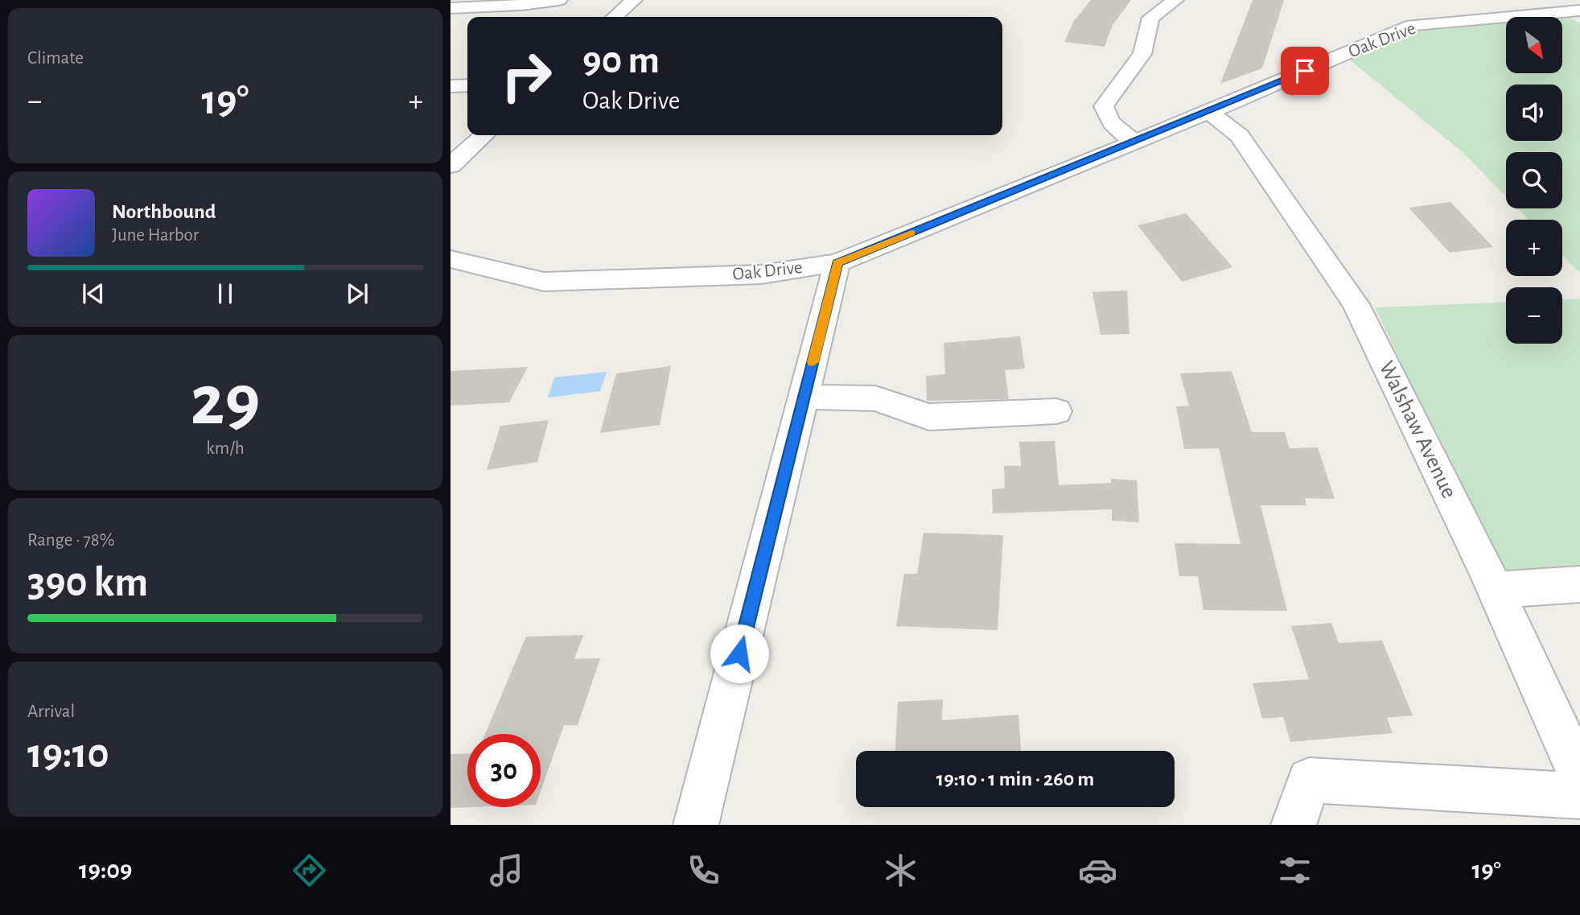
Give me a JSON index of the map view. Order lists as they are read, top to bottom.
{
  "streets": {
    "street": ["Oak Drive", "Walshaw Avenue"]
  },
  "crossings": [
    ["Oak Drive", "Walshaw Avenue"]
  ],
  "north": "bottom right",
  "page": {
    "tile": [
      "Climate",
      ["29", "km/h"],
      ["Range · 78%", "390 km"],
      ["Arrival", "19:10"]
    ],
    "map_buttons": ["+", "−"],
    "turn": ["90 m", "Oak Drive"],
    "heat": ["−", "19°", "+"],
    "song": ["Northbound", "June Harbor"],
    "limit": "30",
    "trip": "19:10 · 1 min · 260 m",
    "tabs": ["19:09", "19°"]
  }
}
